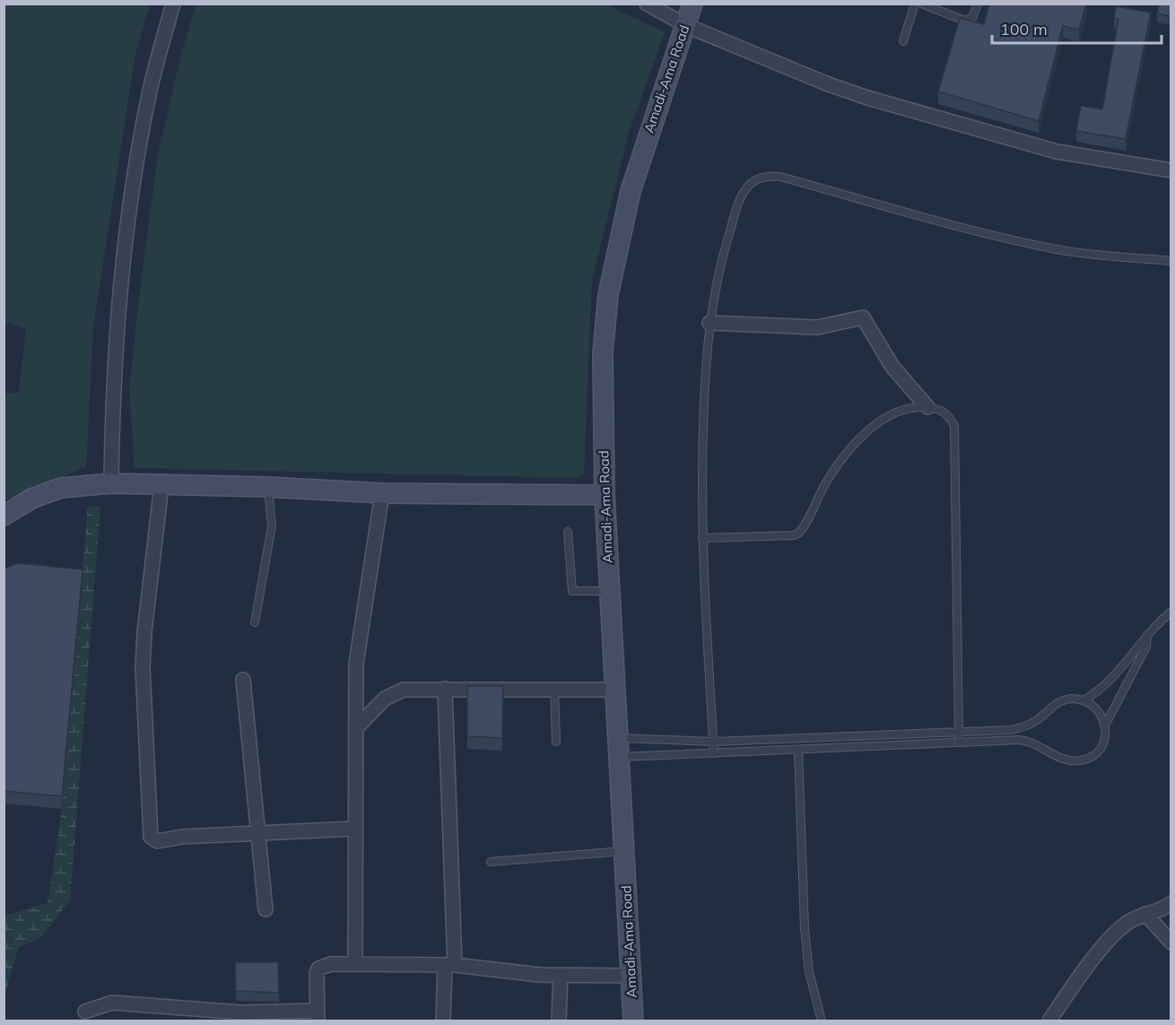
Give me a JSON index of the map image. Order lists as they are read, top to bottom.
{
  "streets": {
    "street": ["Amadi-Ama Road"]
  },
  "scale_bar": "100 m"
}
